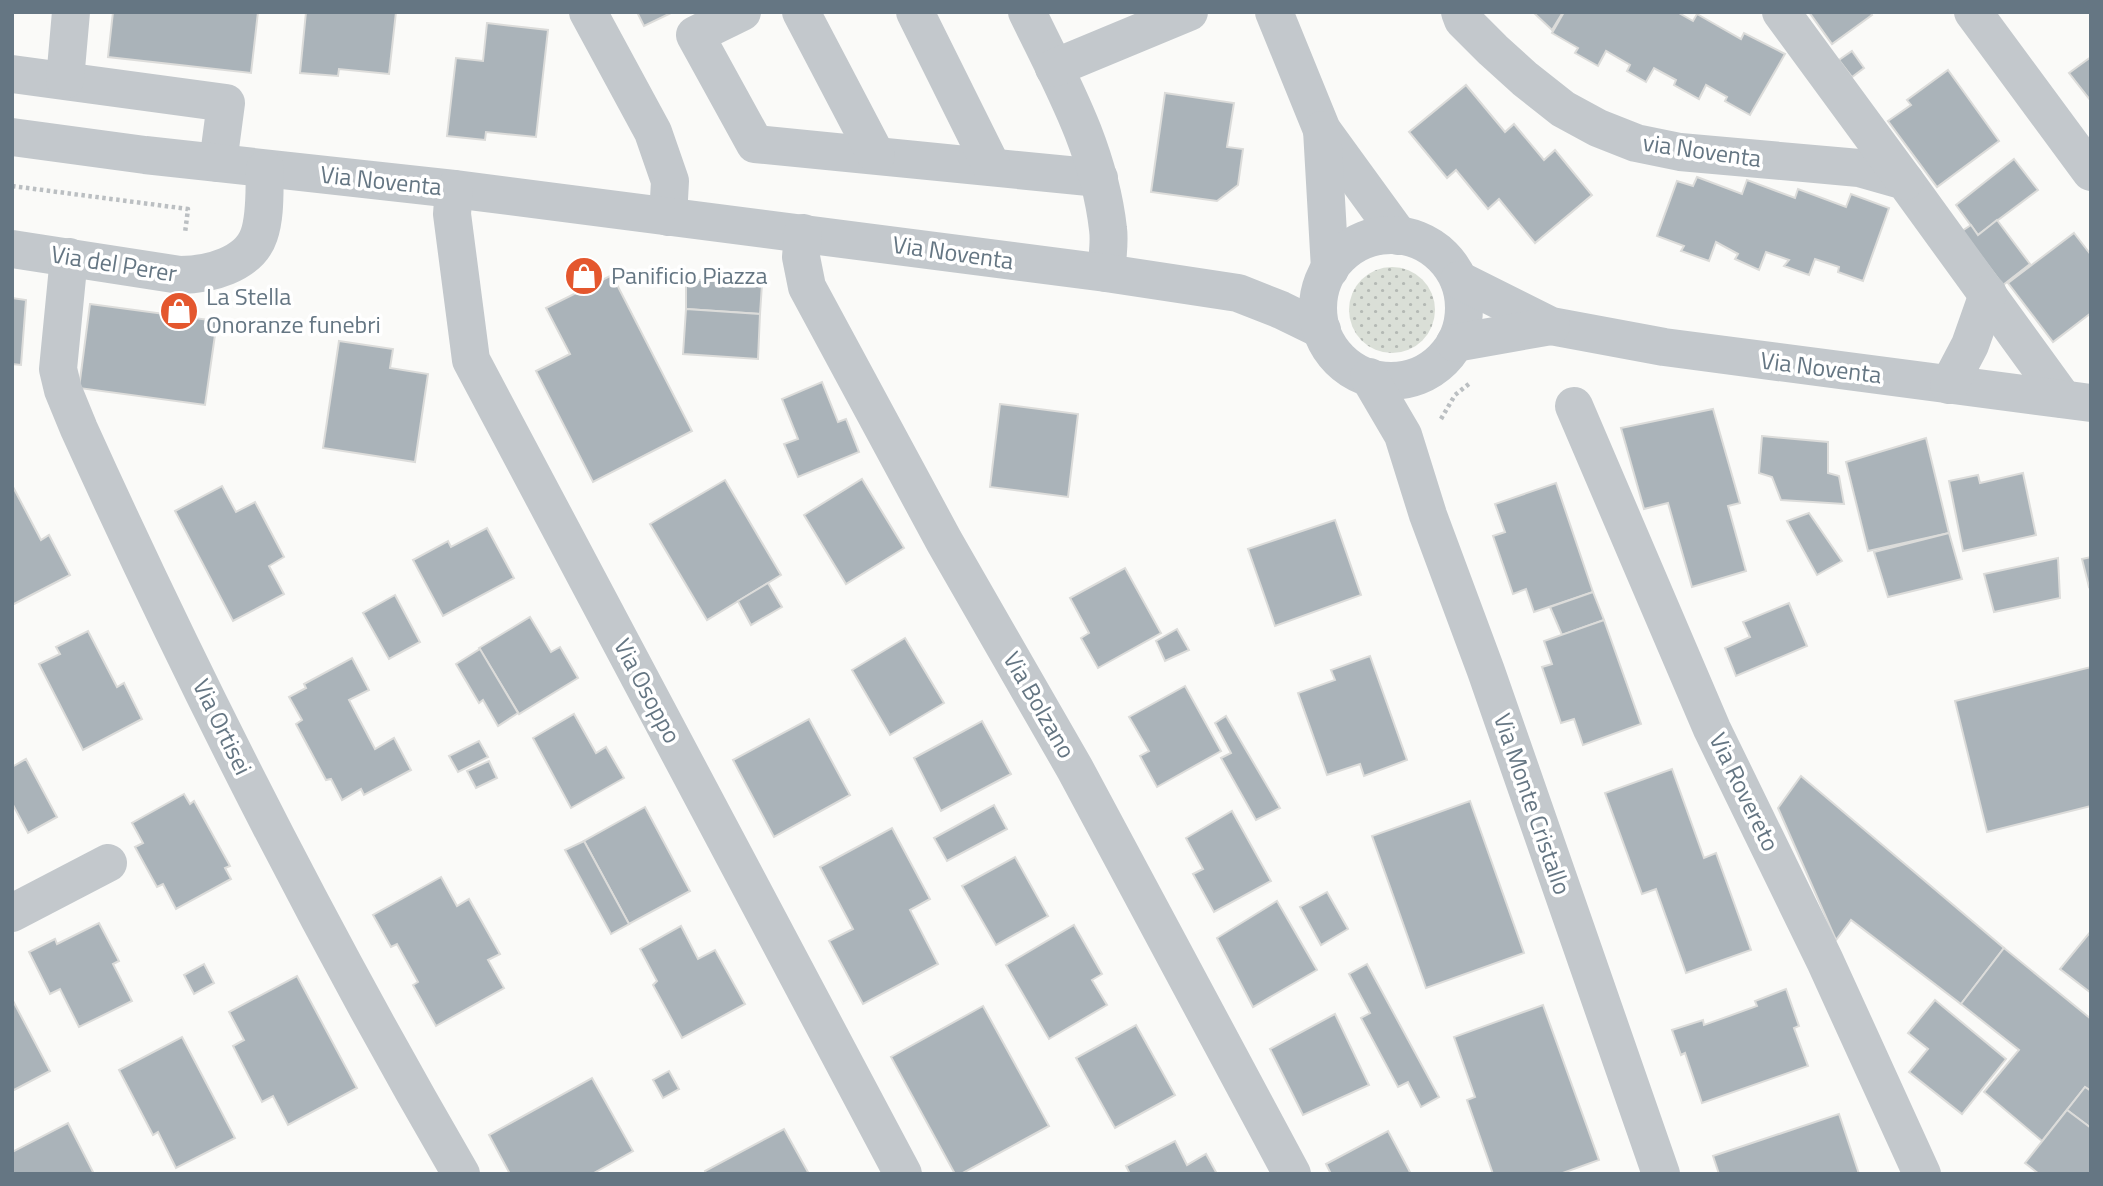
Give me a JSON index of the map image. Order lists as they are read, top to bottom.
{
  "streets": {
    "street": [
      "via Noventa",
      "Via Noventa",
      "Via del Perer",
      "Via Osoppo",
      "Via Bolzano",
      "Via Ortisei",
      "Via Rovereto",
      "Via Monte Cristallo"
    ]
  },
  "crossings": [
    ["Via Noventa", "Via del Perer"],
    ["Via Noventa", "Via Osoppo"],
    ["Via Noventa", "Via Bolzano"],
    ["Via Noventa", "Via Monte Cristallo"],
    ["Via del Perer", "Via Ortisei"]
  ],
  "places": {
    "shop": ["Panificio Piazza", "La Stella Onoranze funebri"]
  }
}
